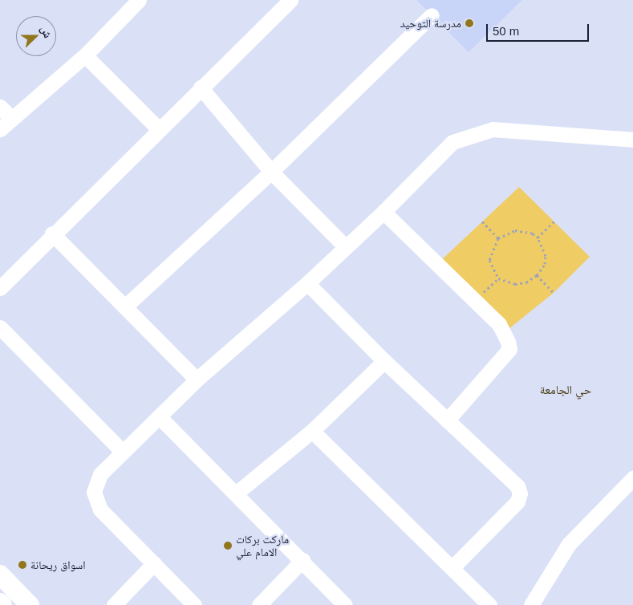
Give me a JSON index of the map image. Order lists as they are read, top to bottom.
{
  "districts": ["حي الجامعة"],
  "places": ["مدرسة التوحيد", "ماركت بركات الامام علي", "اسواق ريحانة"],
  "scale_bar": "50 m",
  "north": "right"
}
